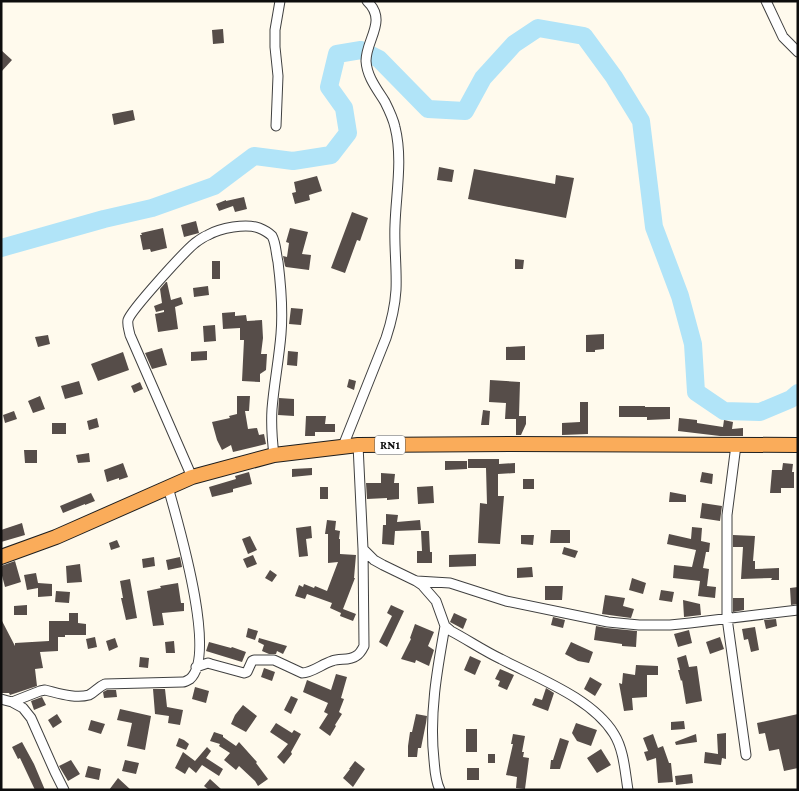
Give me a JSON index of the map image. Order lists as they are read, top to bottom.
{
  "streets": {
    "highway": ["RN1"]
  }
}
